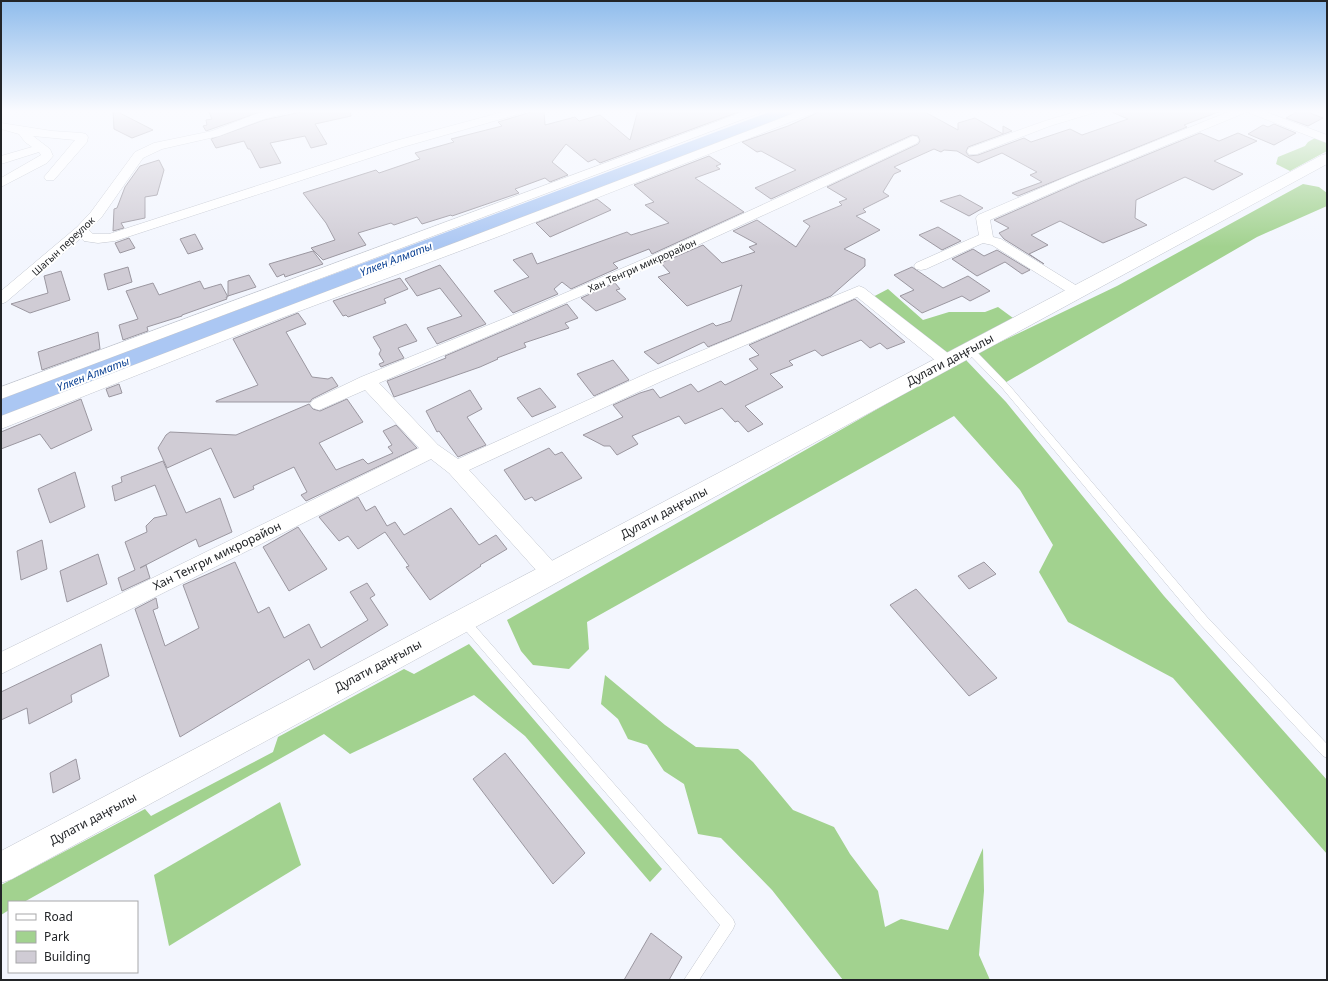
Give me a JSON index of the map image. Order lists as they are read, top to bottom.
{
  "streets": {
    "main road": ["Дулати даңғылы"],
    "street": ["Шагын переулок", "Хан Тенгри микрорайон"]
  },
  "water": ["Үлкен Алматы"],
  "legend": ["Road", "Park", "Building"]
}
